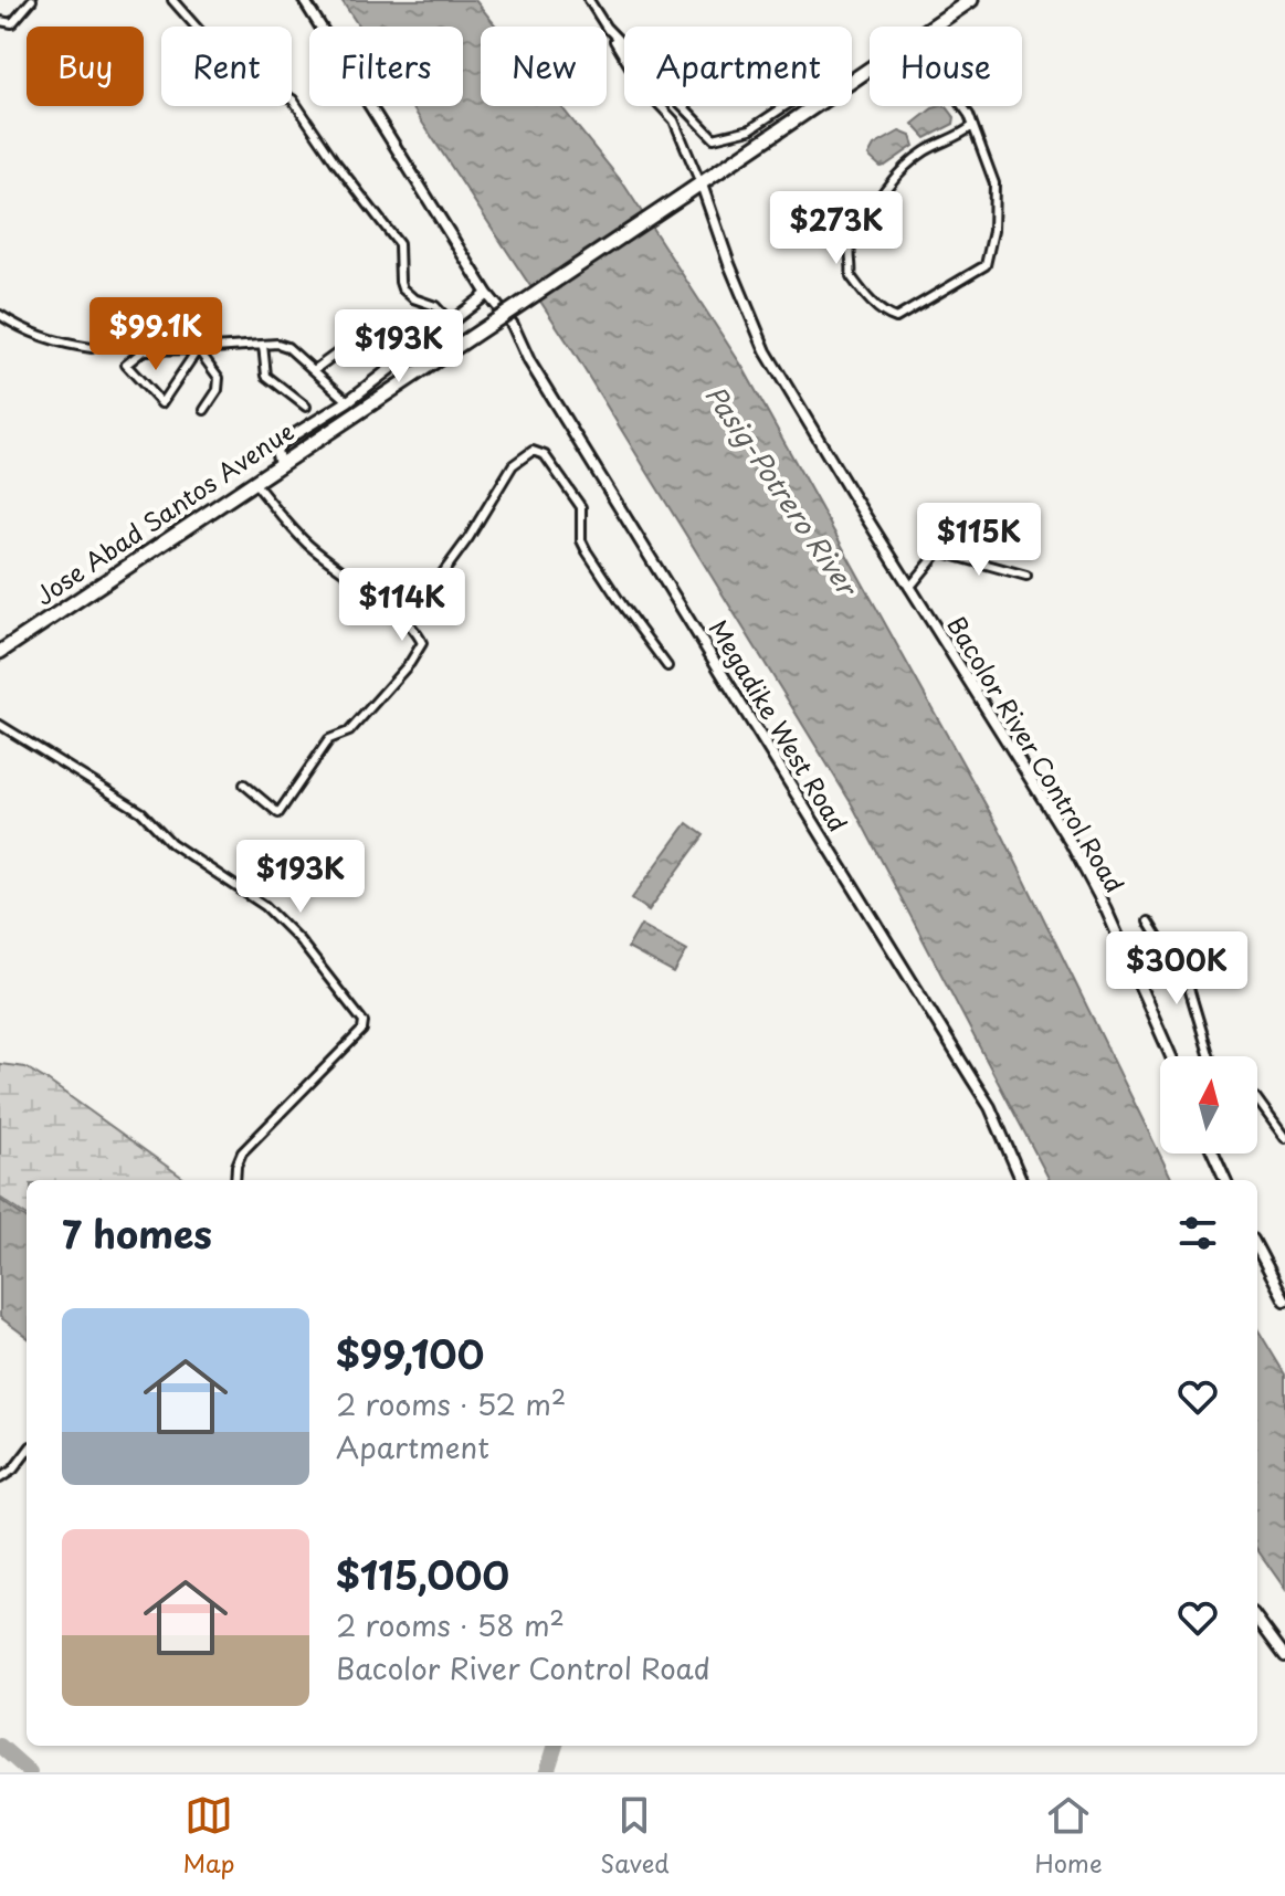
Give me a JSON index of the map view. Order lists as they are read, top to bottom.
{
  "streets": {
    "highway": ["Jose Abad Santos Avenue"],
    "street": ["Megadike West Road", "Bacolor River Control Road"]
  },
  "crossings": [
    ["Jose Abad Santos Avenue", "Bacolor River Control Road"]
  ],
  "water": ["Pasig-Potrero River"],
  "north": "top",
  "page": {
    "chip": [
      "Buy",
      "Rent",
      "Filters",
      "New",
      "Apartment",
      "House"
    ],
    "price": [
      "$273K",
      "$99.1K",
      "$193K",
      "$115K",
      "$114K",
      "$193K",
      "$300K"
    ],
    "heading": "7 homes",
    "list": [
      {
        "name": "$99,100",
        "note": "2 rooms · 52 m² · Apartment"
      },
      {
        "name": "$115,000",
        "note": "2 rooms · 58 m² · Bacolor River Control Road"
      }
    ],
    "tabs": ["Map", "Saved", "Home"]
  }
}
